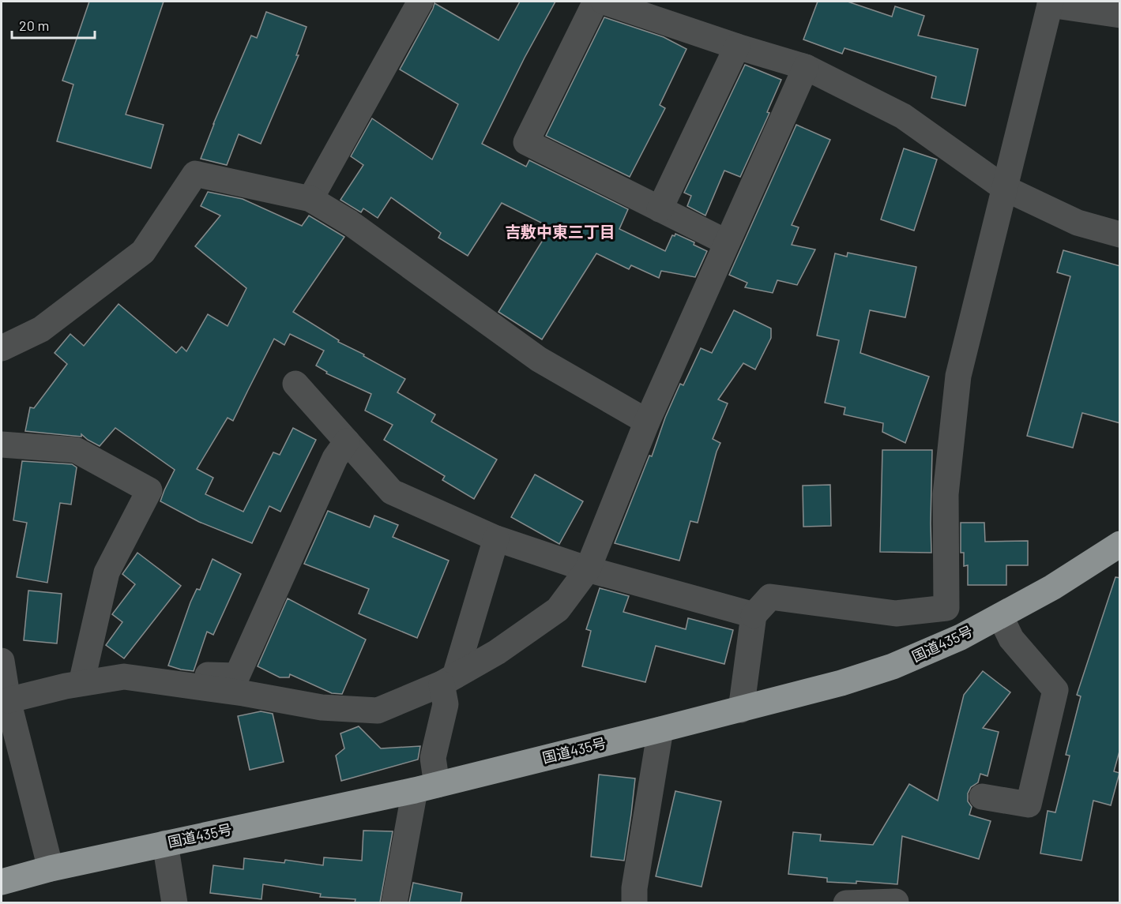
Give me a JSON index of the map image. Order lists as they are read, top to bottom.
{
  "streets": {
    "highway": ["国道435号"]
  },
  "districts": ["吉敷中東三丁目"],
  "scale_bar": "20 m"
}
